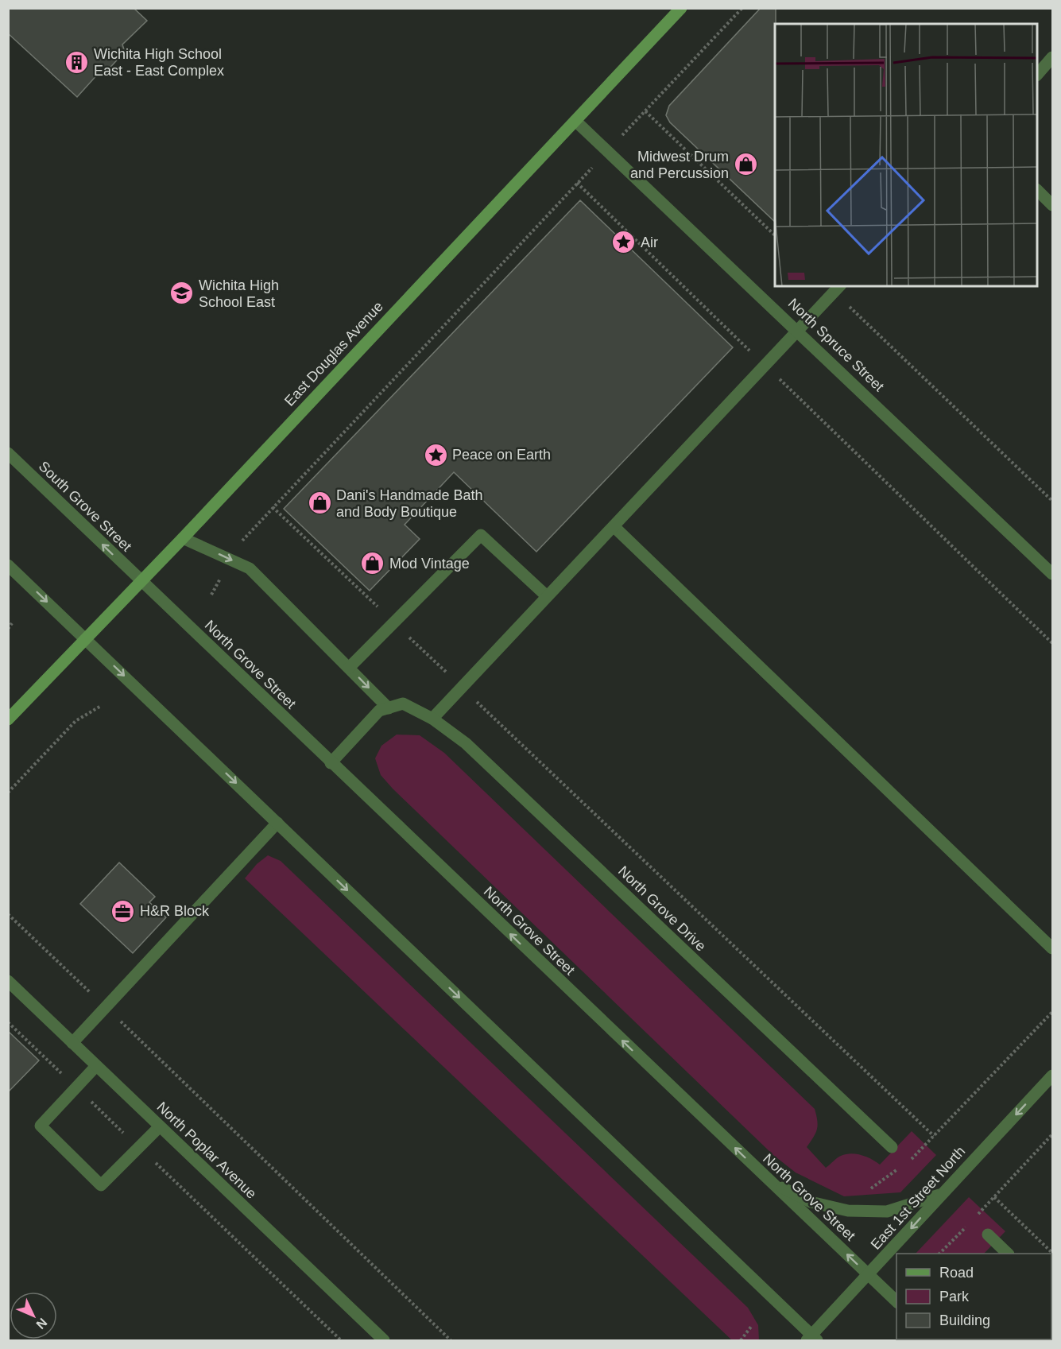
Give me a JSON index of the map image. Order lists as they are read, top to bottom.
{
  "streets": {
    "main road": ["East Douglas Avenue"],
    "street": [
      "North Spruce Street",
      "South Grove Street",
      "North Grove Street",
      "North Grove Drive",
      "North Poplar Avenue",
      "East 1st Street North"
    ]
  },
  "crossings": [
    ["North Spruce Street", "East Douglas Avenue"],
    ["East Douglas Avenue", "South Grove Street"],
    ["East Douglas Avenue", "North Grove Street"],
    ["South Grove Street", "North Grove Street"],
    ["North Grove Street", "East 1st Street North"]
  ],
  "one_way": ["East 1st Street North"],
  "places": {
    "building": ["Wichita High School East - East Complex"],
    "shop": ["Midwest Drum and Percussion", "Dani's Handmade Bath and Body Boutique", "Mod Vintage"],
    "place": ["Air", "Peace on Earth"],
    "school or university": ["Wichita High School East"],
    "office": ["H&R Block"]
  },
  "legend": ["Road", "Park", "Building"],
  "north": "bottom right"
}
